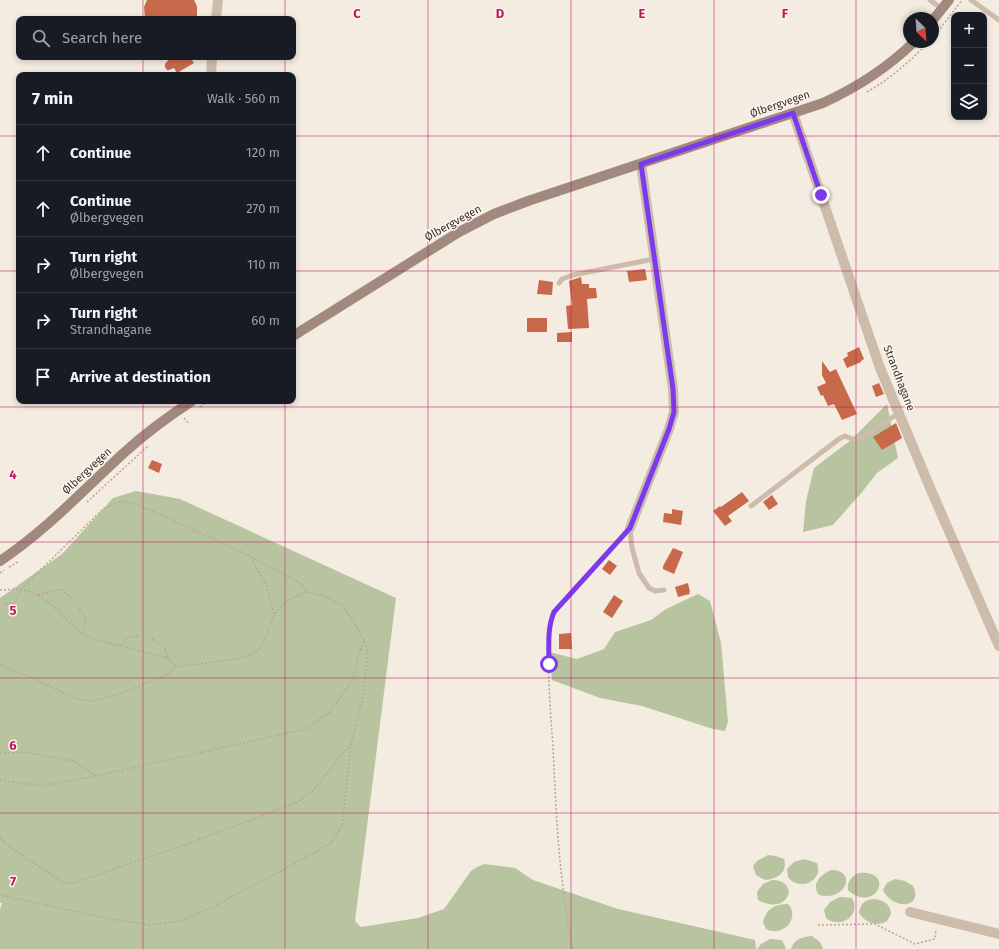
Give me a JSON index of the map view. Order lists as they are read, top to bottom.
{
  "streets": {
    "main road": ["Ølbergvegen"],
    "street": ["Strandhagane"]
  },
  "crossings": [
    ["Ølbergvegen", "Strandhagane"]
  ],
  "north": "bottom right",
  "page": {
    "map_buttons": ["+", "−"],
    "search": "Search here",
    "heading": ["7 min", "Walk · 560 m"],
    "list": [
      ["Continue", "120 m"],
      ["Continue", "Ølbergvegen", "270 m"],
      ["Turn right", "Ølbergvegen", "110 m"],
      ["Turn right", "Strandhagane", "60 m"],
      "Arrive at destination"
    ]
  },
  "grid": {
    "columns": [
      "C",
      "D",
      "E",
      "F"
    ],
    "rows": [
      "4",
      "5",
      "6",
      "7"
    ]
  }
}
